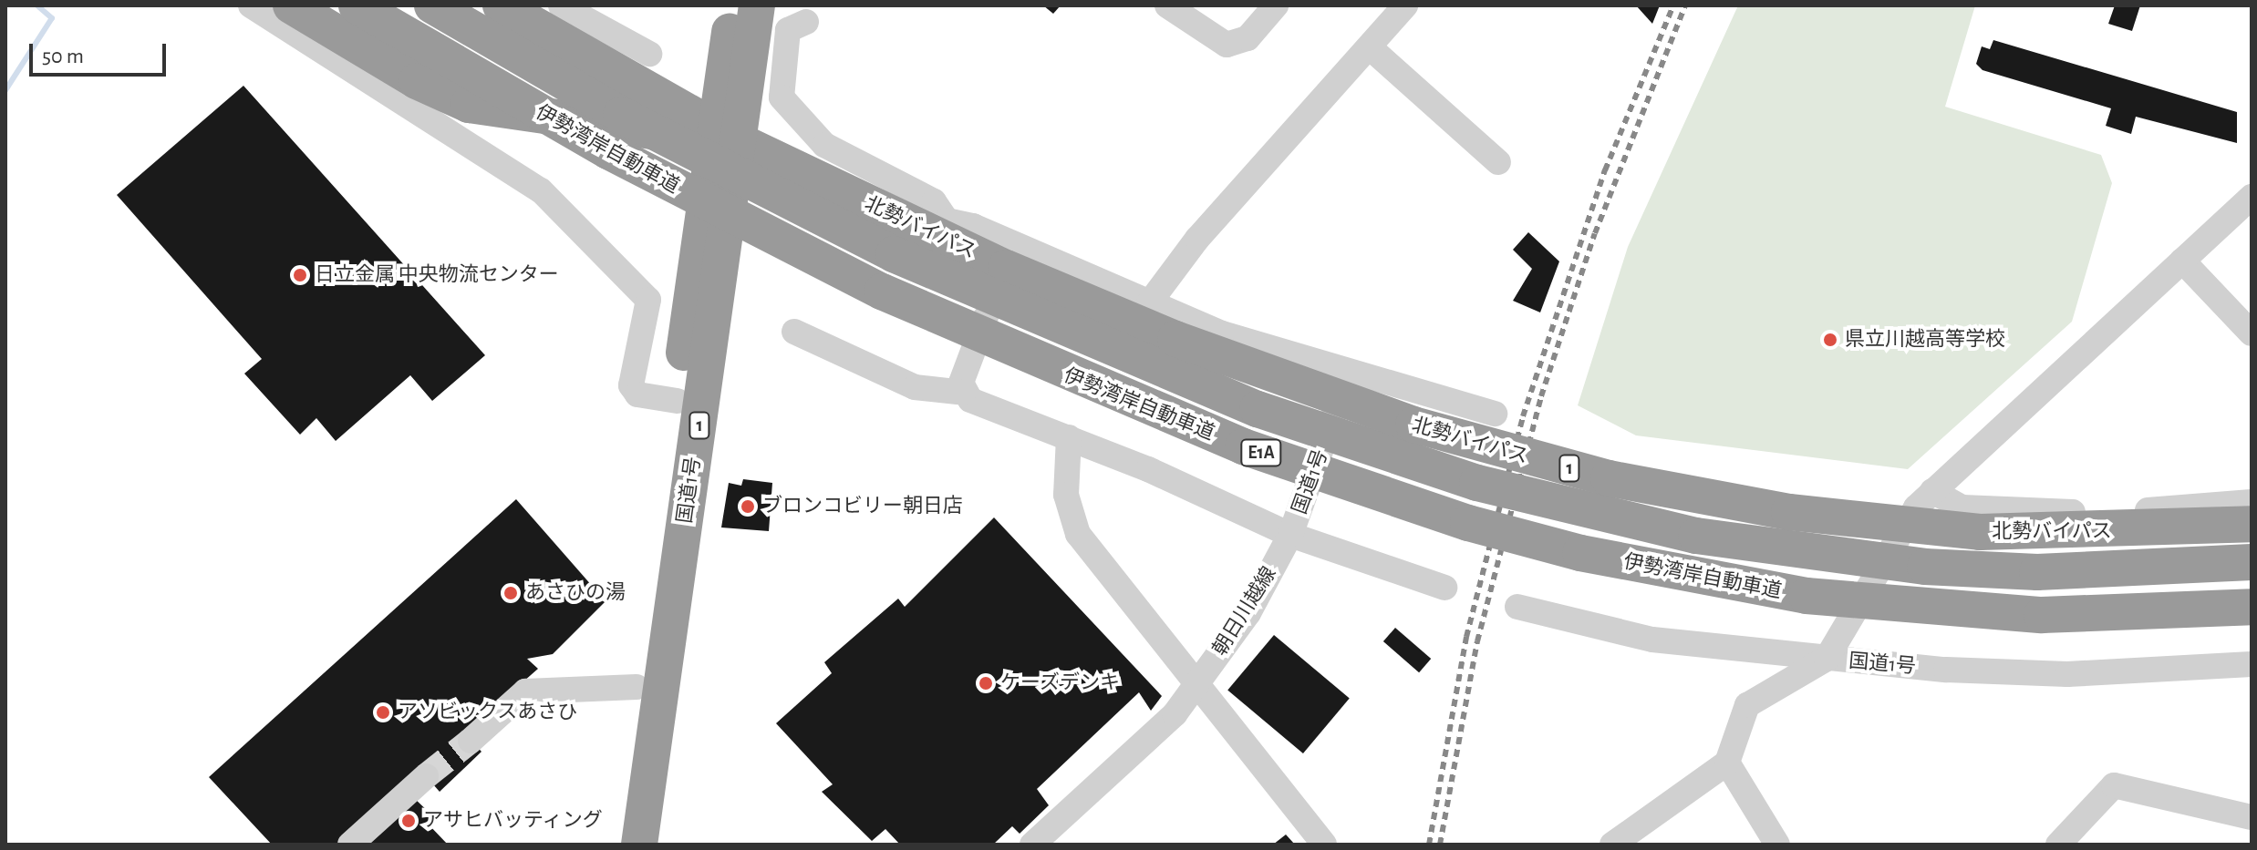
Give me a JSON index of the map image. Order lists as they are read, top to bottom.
{
  "streets": {
    "highway": [
      "伊勢湾岸自動車道",
      "北勢バイパス",
      "1",
      "E1A",
      "国道1号"
    ],
    "street": ["朝日川越線"]
  },
  "crossings": [
    ["北勢バイパス", "1"],
    ["北勢バイパス", "国道1号"],
    ["1", "国道1号"],
    ["国道1号", "朝日川越線"]
  ],
  "places": [
    "日立金属 中央物流センター",
    "県立川越高等学校",
    "ブロンコビリー朝日店",
    "あさひの湯",
    "ケーズデンキ",
    "アソビックスあさひ",
    "アサヒバッティング"
  ],
  "scale_bar": "50 m"
}
